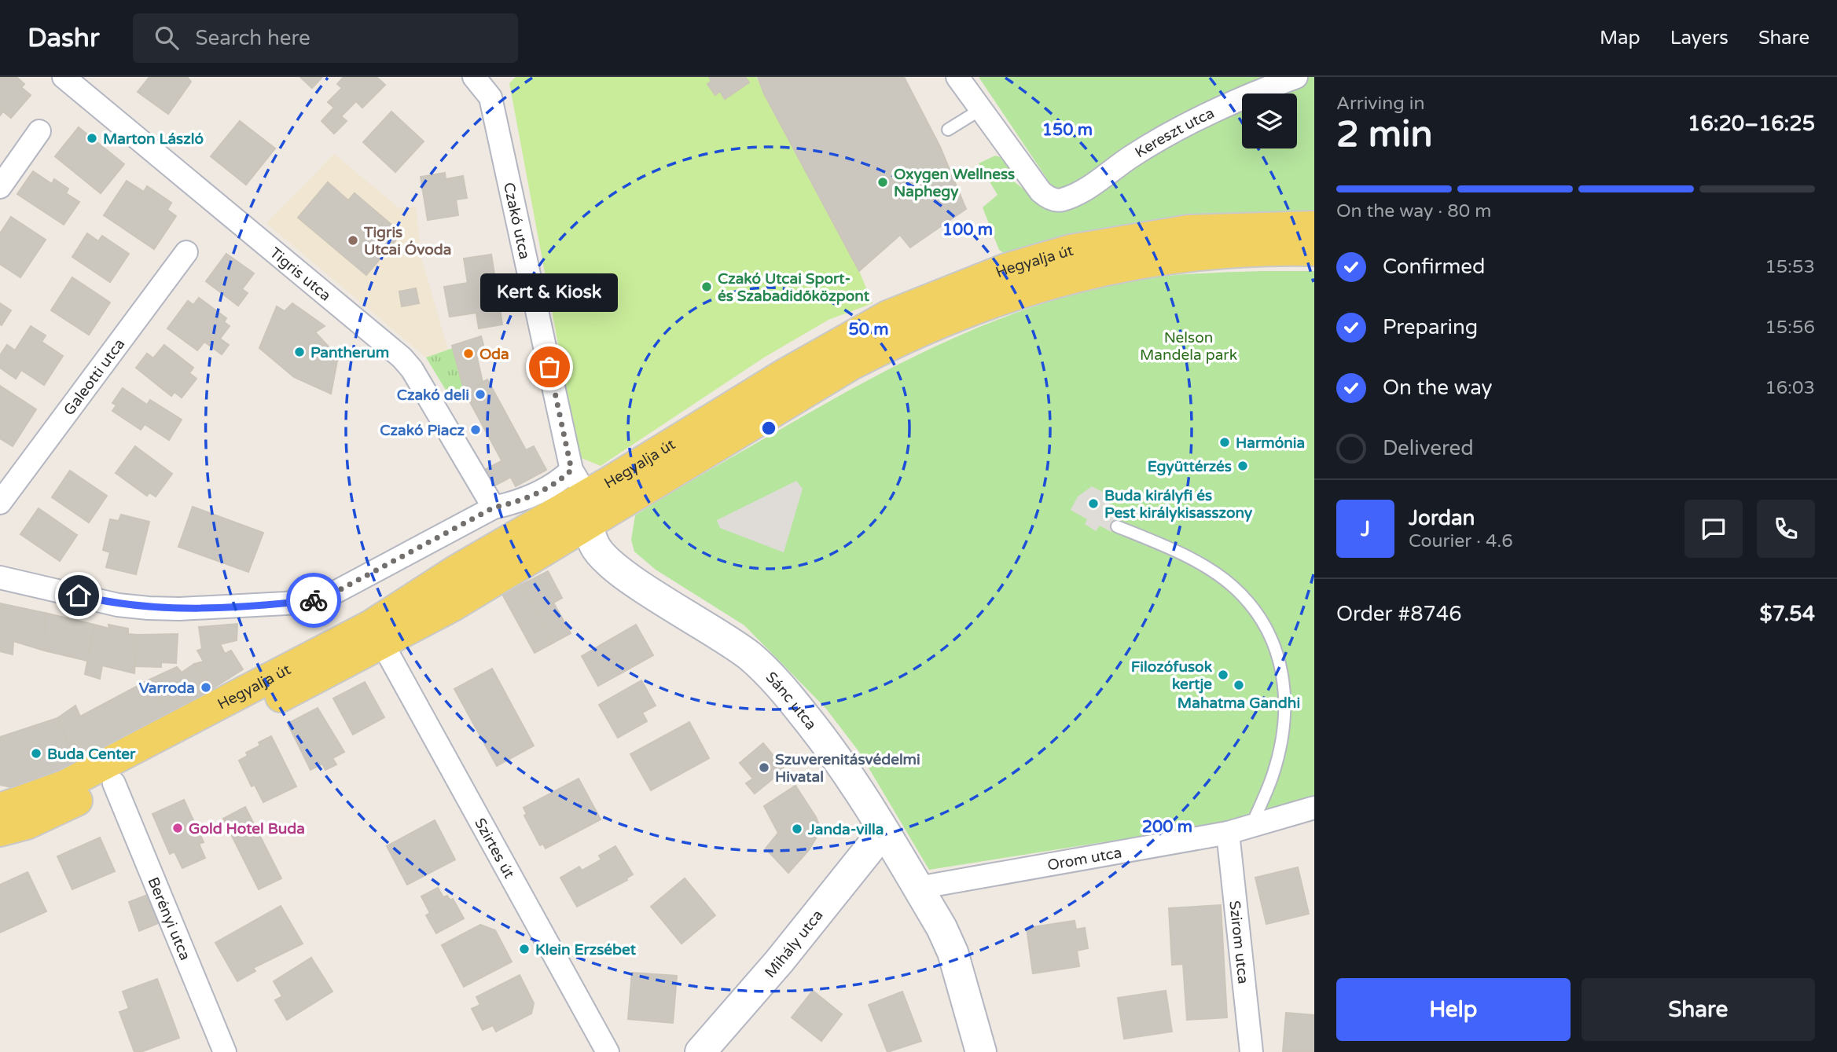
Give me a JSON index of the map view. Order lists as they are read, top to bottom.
{
  "streets": {
    "main road": ["Hegyalja út"],
    "street": [
      "Kereszt utca",
      "Czakó utca",
      "Tigris utca",
      "Galeotti utca",
      "Sánc utca",
      "Szirtes út",
      "Orom utca",
      "Berényi utca",
      "Szirom utca",
      "Mihály utca"
    ]
  },
  "crossings": [
    ["Czakó utca", "Hegyalja út"],
    ["Czakó utca", "Sánc utca"],
    ["Hegyalja út", "Sánc utca"],
    ["Hegyalja út", "Szirtes út"],
    ["Hegyalja út", "Berényi utca"],
    ["Sánc utca", "Orom utca"],
    ["Sánc utca", "Mihály utca"],
    ["Orom utca", "Szirom utca"]
  ],
  "parks": ["Nelson Mandela park"],
  "places": [
    "Marton László",
    "Oxygen Wellness Naphegy",
    "Tigris Utcai Óvoda",
    "Czakó Utcai Sport- és Szabadidőközpont",
    "Pantherum",
    "Oda",
    "Kert & Kiosk",
    "Czakó deli",
    "Czakó Piacz",
    "Harmónia",
    "Együttérzés",
    "Buda királyfi és Pest királykisasszony",
    "Filozófusok kertje",
    "Mahatma Gandhi",
    "Varroda",
    "Buda Center",
    "Szuverenitásvédelmi Hivatal",
    "Gold Hotel Buda",
    "Janda-villa",
    "Klein Erzsébet"
  ],
  "page": {
    "header": "Dashr",
    "search": "Search here",
    "nav": ["Map", "Layers", "Share"],
    "heading": ["2 min", "Arriving in", "16:20–16:25"],
    "panel": [
      "Jordan",
      "Courier · 4.6",
      "Order #8746",
      "$7.54"
    ],
    "bar": "On the way · 80 m",
    "list": [
      ["Confirmed", "15:53"],
      ["Preparing", "15:56"],
      ["On the way", "16:03"],
      "Delivered"
    ],
    "bubble": "Kert & Kiosk",
    "round": "J",
    "buttons": ["Help", "Share"]
  },
  "rings": [
    "150 m",
    "100 m",
    "50 m",
    "200 m"
  ]
}
